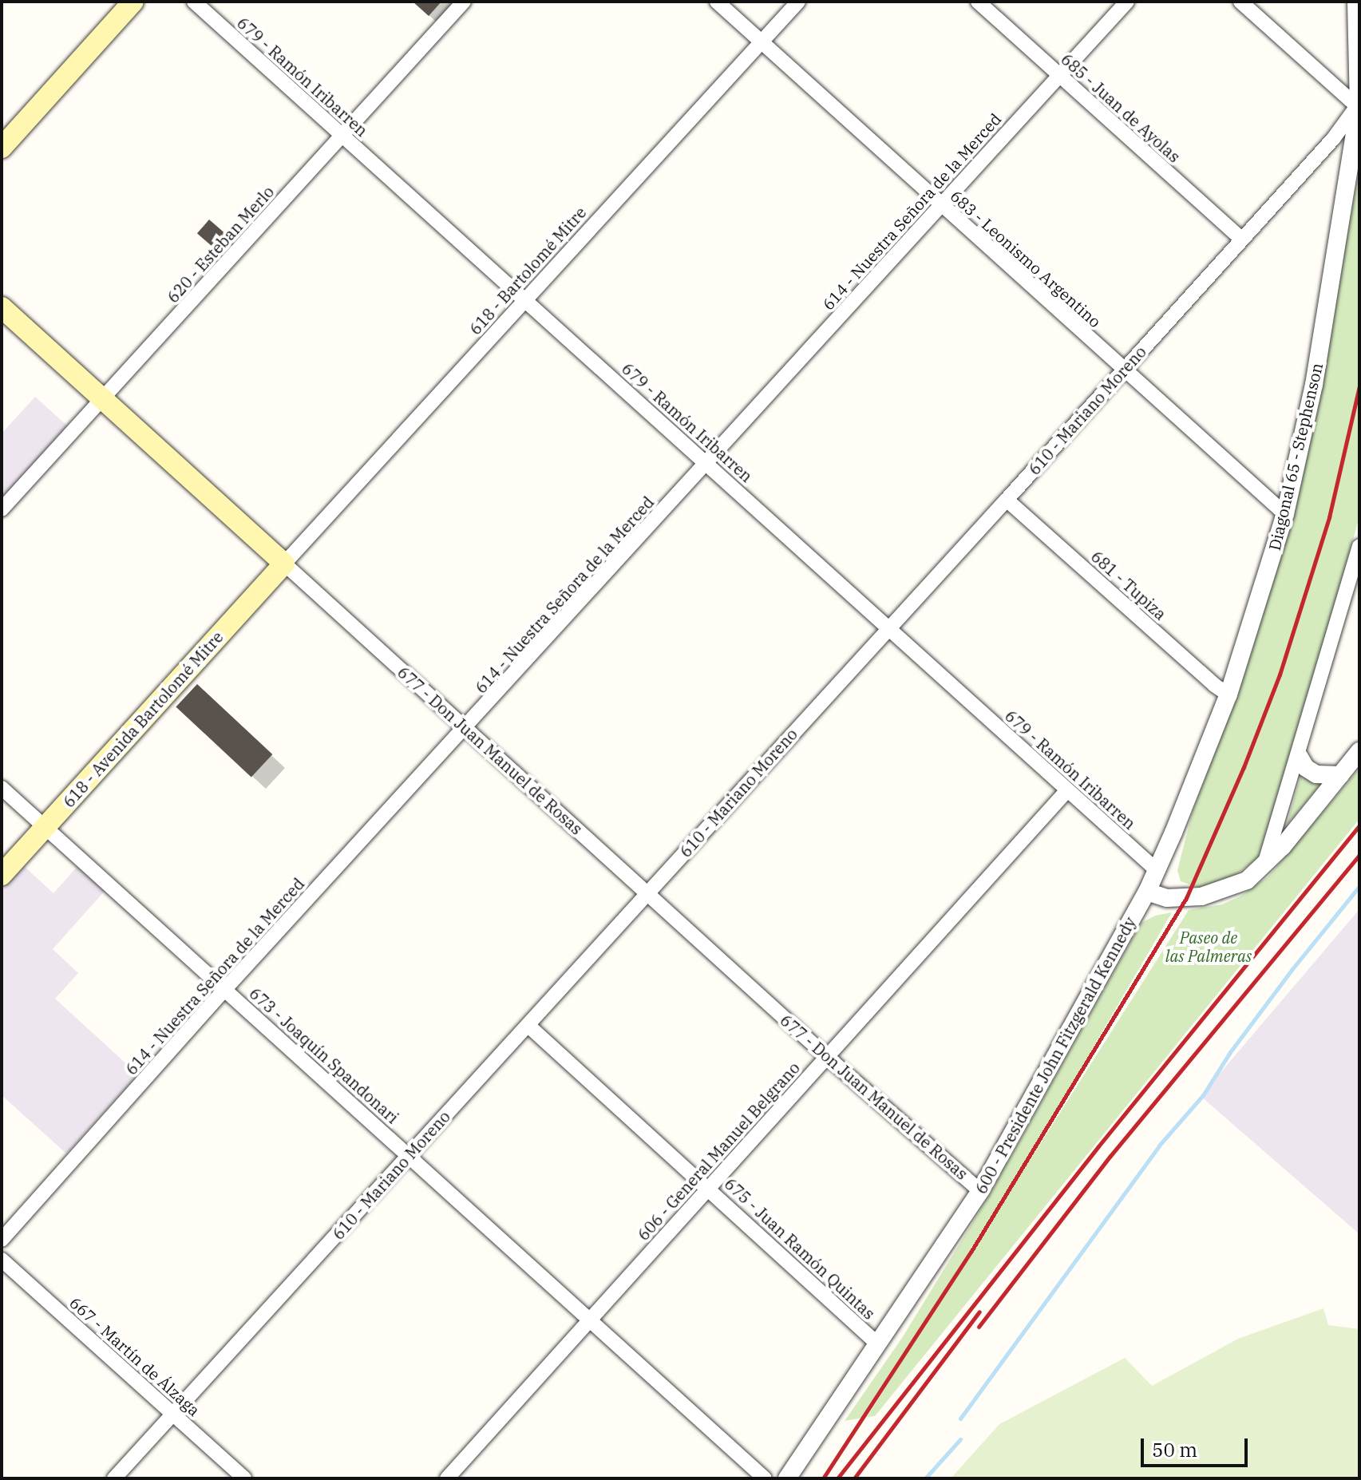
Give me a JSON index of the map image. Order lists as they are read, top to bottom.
{
  "streets": {
    "main road": ["618 - Avenida Bartolomé Mitre", "677 - Don Juan Manuel de Rosas"],
    "street": [
      "679 - Ramón Iribarren",
      "685 - Juan de Ayolas",
      "614 - Nuestra Señora de la Merced",
      "620 - Esteban Merlo",
      "683 - Leonismo Argentino",
      "618 - Bartolomé Mitre",
      "610 - Mariano Moreno",
      "Diagonal 65 - Stephenson",
      "681 - Tupiza",
      "673 - Joaquín Spandonari",
      "600 - Presidente John Fitzgerald Kennedy",
      "606 - General Manuel Belgrano",
      "675 - Juan Ramón Quintas",
      "667 - Martín de Álzaga"
    ]
  },
  "crossings": [
    ["679 - Ramón Iribarren", "614 - Nuestra Señora de la Merced"],
    ["679 - Ramón Iribarren", "620 - Esteban Merlo"],
    ["679 - Ramón Iribarren", "618 - Bartolomé Mitre"],
    ["679 - Ramón Iribarren", "610 - Mariano Moreno"],
    ["679 - Ramón Iribarren", "Diagonal 65 - Stephenson"],
    ["679 - Ramón Iribarren", "606 - General Manuel Belgrano"],
    ["685 - Juan de Ayolas", "614 - Nuestra Señora de la Merced"],
    ["685 - Juan de Ayolas", "610 - Mariano Moreno"],
    ["614 - Nuestra Señora de la Merced", "683 - Leonismo Argentino"],
    ["614 - Nuestra Señora de la Merced", "677 - Don Juan Manuel de Rosas"],
    ["614 - Nuestra Señora de la Merced", "673 - Joaquín Spandonari"],
    ["620 - Esteban Merlo", "677 - Don Juan Manuel de Rosas"],
    ["683 - Leonismo Argentino", "618 - Bartolomé Mitre"],
    ["683 - Leonismo Argentino", "610 - Mariano Moreno"],
    ["683 - Leonismo Argentino", "Diagonal 65 - Stephenson"],
    ["618 - Bartolomé Mitre", "618 - Avenida Bartolomé Mitre"],
    ["618 - Bartolomé Mitre", "677 - Don Juan Manuel de Rosas"],
    ["610 - Mariano Moreno", "Diagonal 65 - Stephenson"],
    ["610 - Mariano Moreno", "681 - Tupiza"],
    ["610 - Mariano Moreno", "677 - Don Juan Manuel de Rosas"],
    ["610 - Mariano Moreno", "673 - Joaquín Spandonari"],
    ["610 - Mariano Moreno", "675 - Juan Ramón Quintas"],
    ["610 - Mariano Moreno", "667 - Martín de Álzaga"],
    ["Diagonal 65 - Stephenson", "681 - Tupiza"],
    ["Diagonal 65 - Stephenson", "600 - Presidente John Fitzgerald Kennedy"],
    ["618 - Avenida Bartolomé Mitre", "677 - Don Juan Manuel de Rosas"],
    ["618 - Avenida Bartolomé Mitre", "673 - Joaquín Spandonari"],
    ["677 - Don Juan Manuel de Rosas", "600 - Presidente John Fitzgerald Kennedy"],
    ["677 - Don Juan Manuel de Rosas", "606 - General Manuel Belgrano"],
    ["673 - Joaquín Spandonari", "606 - General Manuel Belgrano"],
    ["600 - Presidente John Fitzgerald Kennedy", "675 - Juan Ramón Quintas"],
    ["606 - General Manuel Belgrano", "675 - Juan Ramón Quintas"]
  ],
  "parks": ["Paseo de las Palmeras"],
  "scale_bar": "50 m"
}
